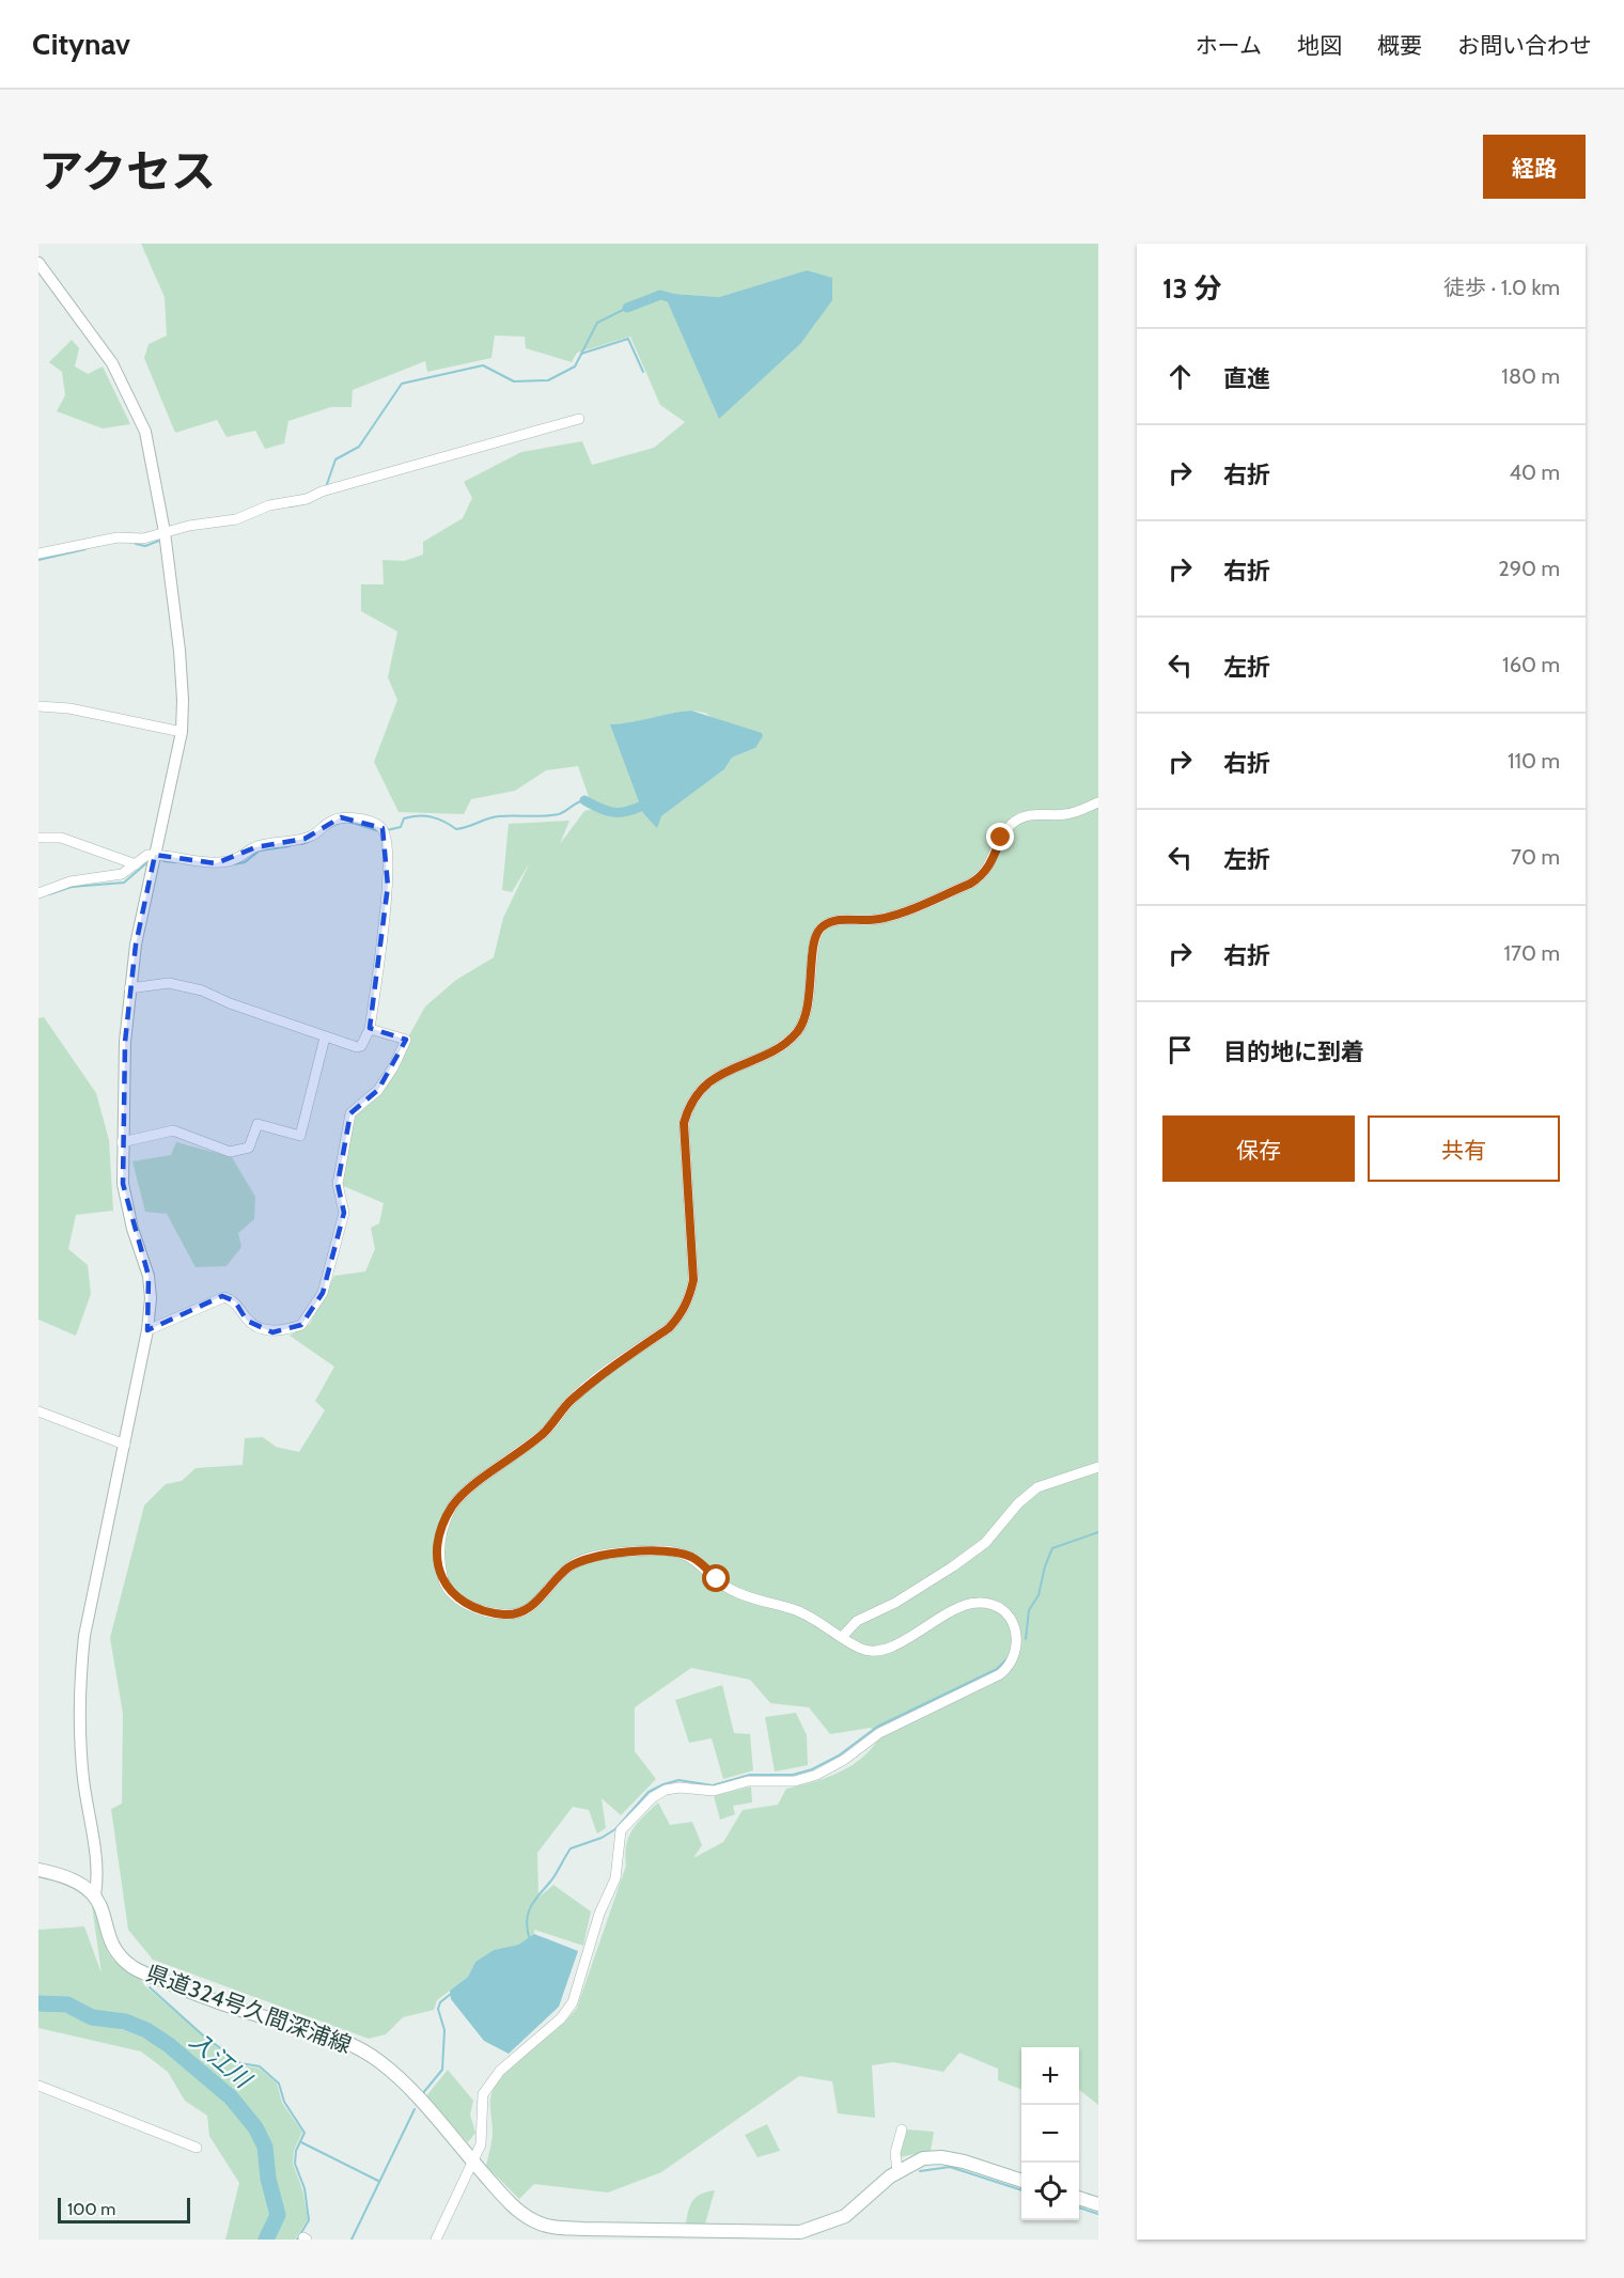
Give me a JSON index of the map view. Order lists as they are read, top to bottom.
{
  "streets": {
    "main road": ["県道324号久間深浦線"]
  },
  "water": ["入江川"],
  "scale_bar": "100 m",
  "page": {
    "header": "Citynav",
    "nav": [
      "ホーム",
      "地図",
      "概要",
      "お問い合わせ"
    ],
    "title": "アクセス",
    "buttons": [
      "経路",
      ["保存", "共有"]
    ],
    "heading": ["13 分", "徒歩 · 1.0 km"],
    "list": [
      ["直進", "180 m"],
      ["右折", "40 m"],
      ["右折", "290 m"],
      ["左折", "160 m"],
      ["右折", "110 m"],
      ["左折", "70 m"],
      ["右折", "170 m"],
      "目的地に到着"
    ],
    "map_buttons": ["+", "−"],
    "scale": "100 m"
  }
}
